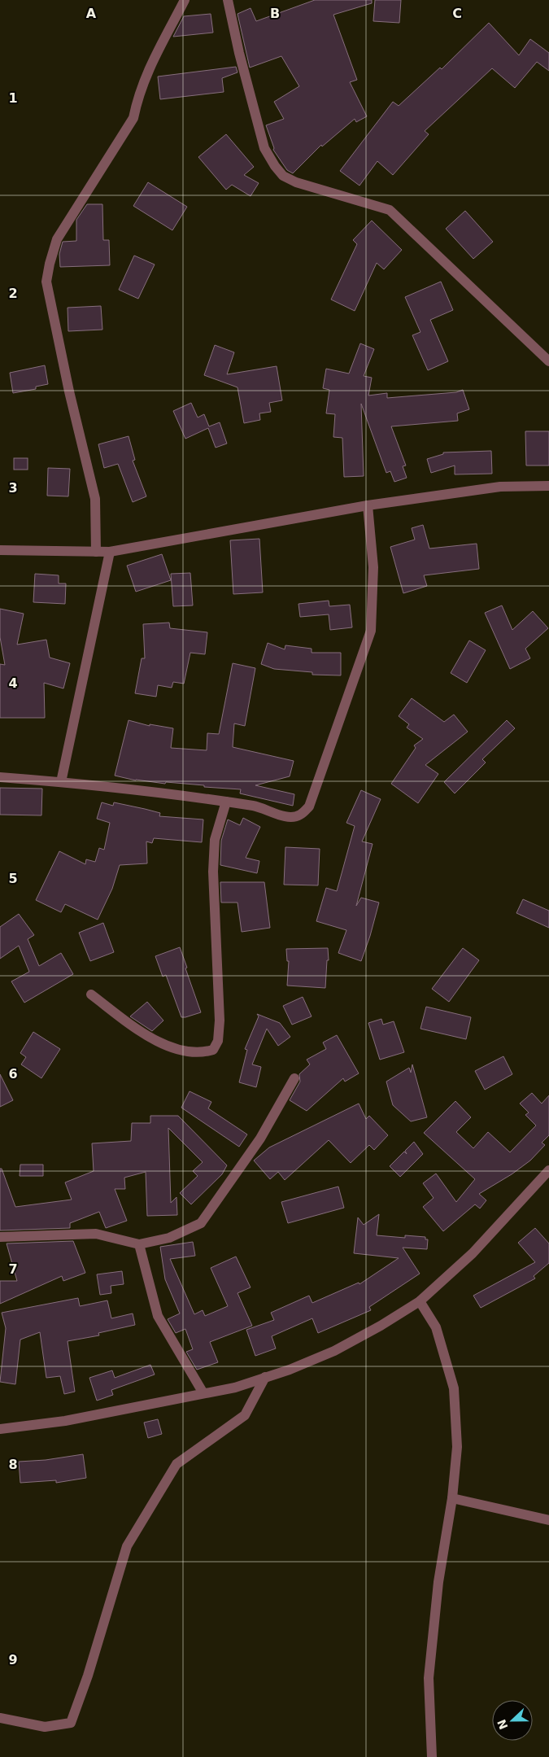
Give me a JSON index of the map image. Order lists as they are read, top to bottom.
{
  "north": "left",
  "grid": {
    "columns": ["A", "B", "C"],
    "rows": [
      "1",
      "2",
      "3",
      "4",
      "5",
      "6",
      "7",
      "8",
      "9"
    ]
  }
}
